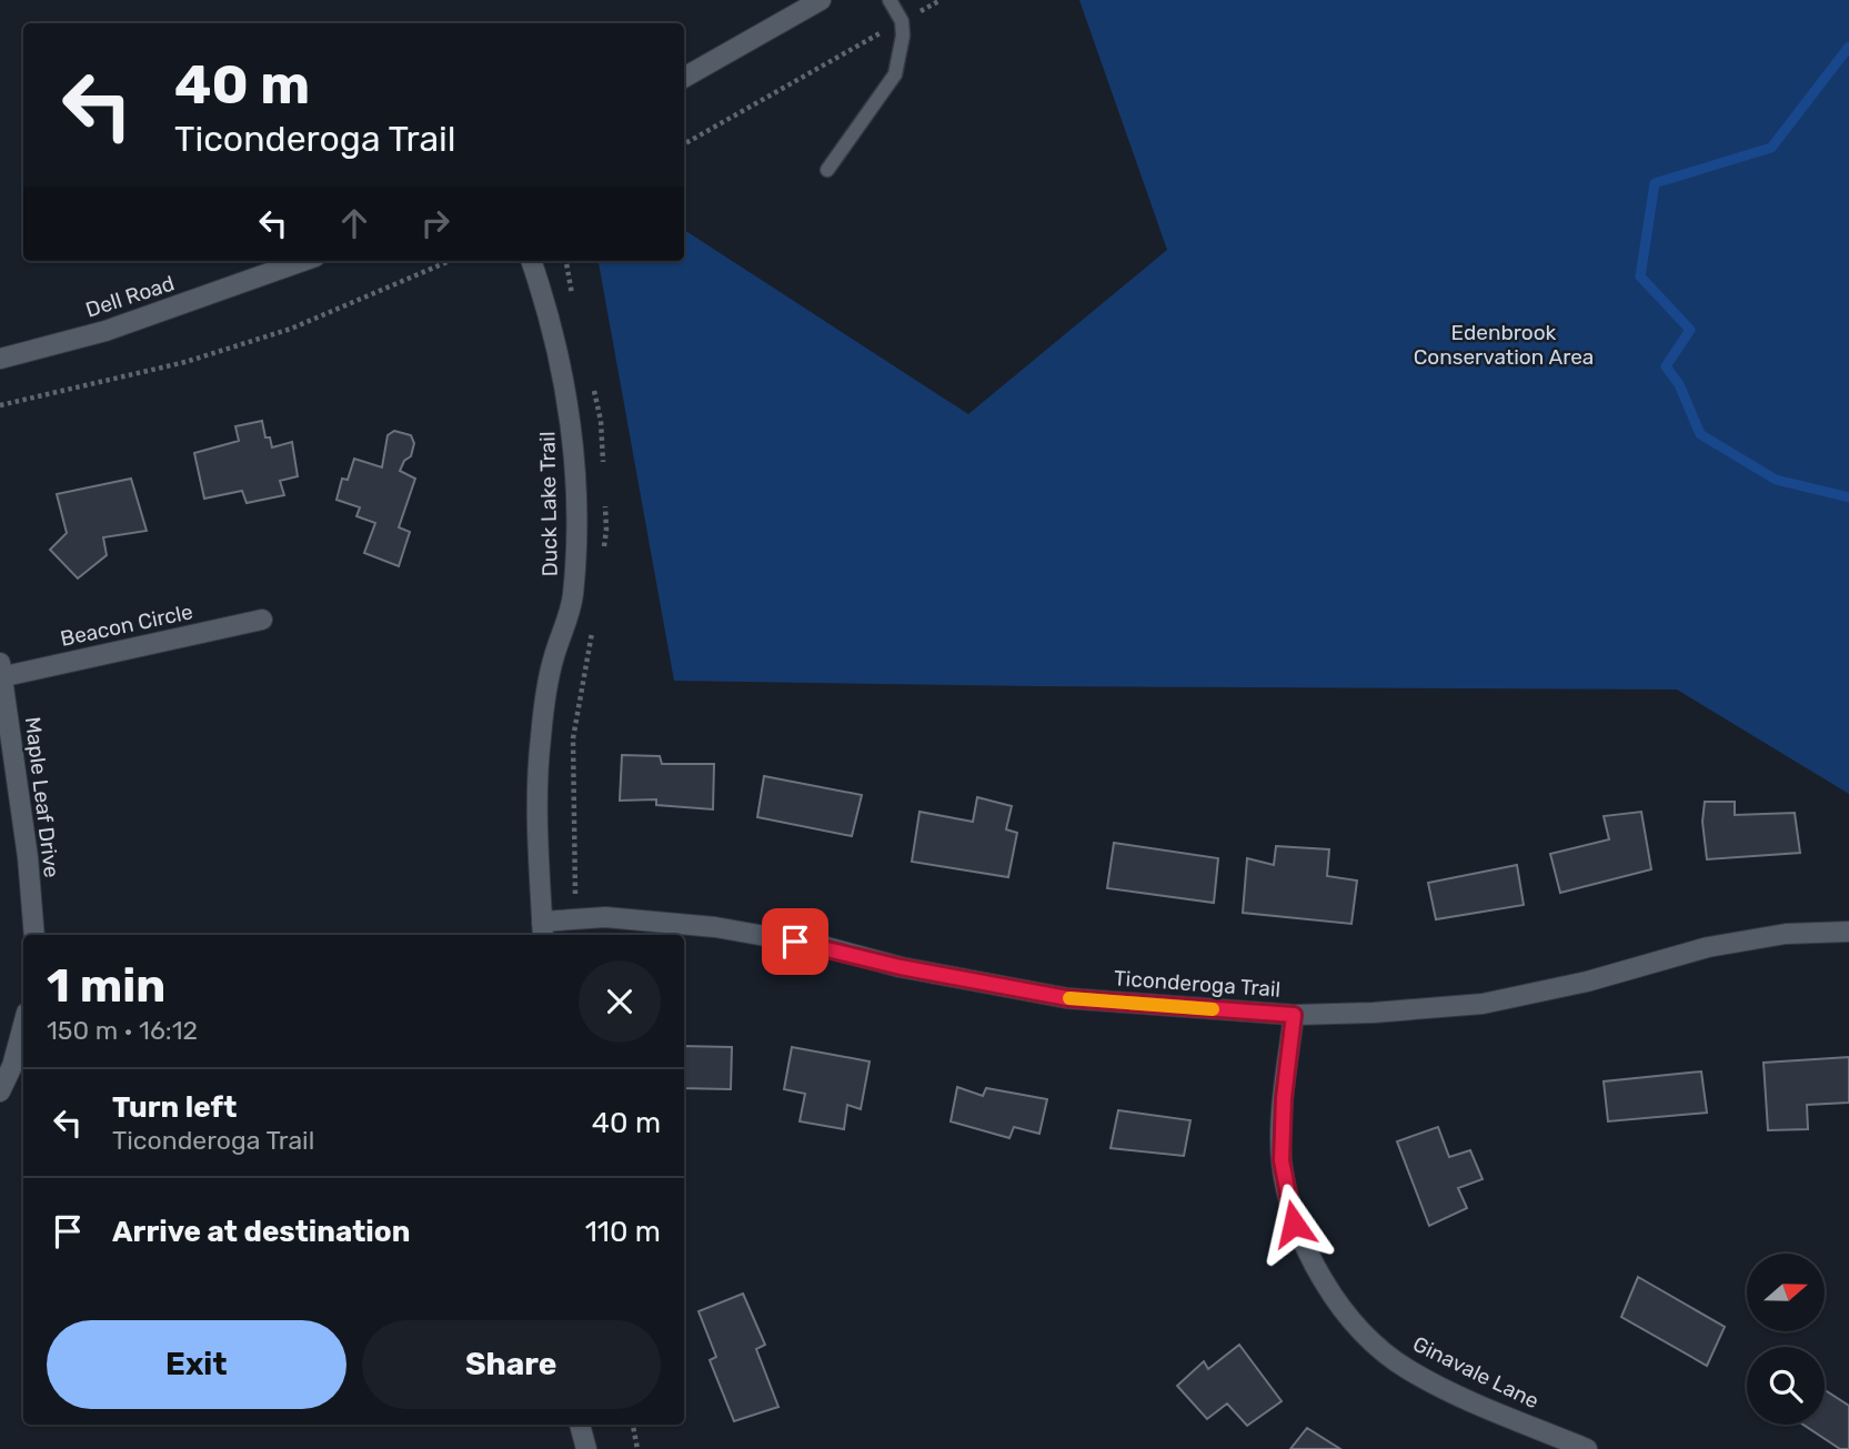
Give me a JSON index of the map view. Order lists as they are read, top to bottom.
{
  "streets": {
    "street": [
      "Dell Road",
      "Duck Lake Trail",
      "Beacon Circle",
      "Maple Leaf Drive",
      "Ticonderoga Trail",
      "Ginavale Lane"
    ]
  },
  "crossings": [
    ["Duck Lake Trail", "Ticonderoga Trail"],
    ["Beacon Circle", "Maple Leaf Drive"],
    ["Ticonderoga Trail", "Ginavale Lane"]
  ],
  "parks": ["Edenbrook Conservation Area"],
  "north": "right",
  "page": {
    "turn": ["40 m", "Ticonderoga Trail"],
    "heading": ["1 min", "150 m · 16:12"],
    "list": [
      {
        "name": "Turn left",
        "note": "Ticonderoga Trail",
        "value": "40 m"
      },
      {
        "name": "Arrive at destination",
        "value": "110 m"
      }
    ],
    "buttons": ["Exit", "Share"]
  }
}
